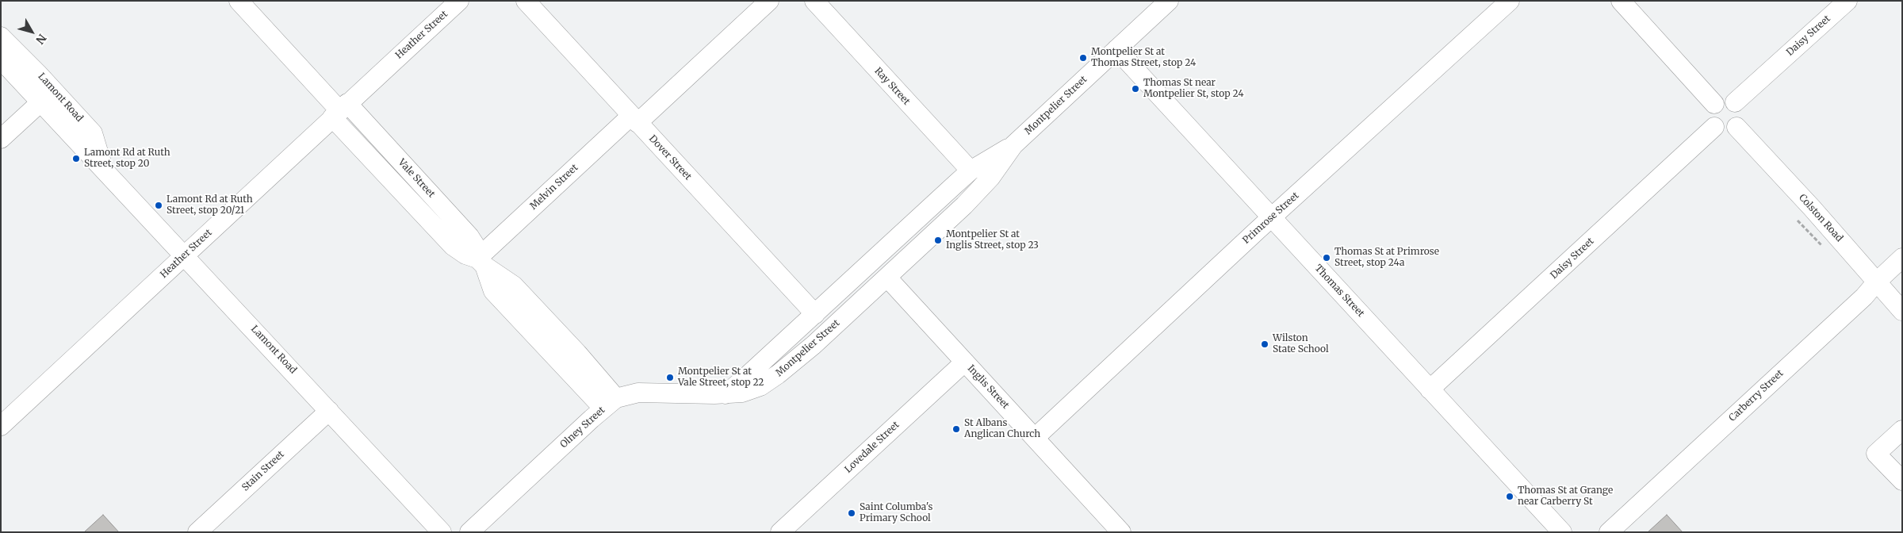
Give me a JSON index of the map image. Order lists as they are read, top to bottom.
{
  "streets": {
    "street": [
      "Heather Street",
      "Daisy Street",
      "Ray Street",
      "Lamont Road",
      "Montpelier Street",
      "Dover Street",
      "Vale Street",
      "Melvin Street",
      "Primrose Street",
      "Colston Road",
      "Thomas Street",
      "Inglis Street",
      "Carberry Street",
      "Olney Street",
      "Lovedale Street",
      "Stain Street"
    ]
  },
  "crossings": [
    ["Heather Street", "Lamont Road"],
    ["Heather Street", "Vale Street"],
    ["Daisy Street", "Colston Road"],
    ["Daisy Street", "Thomas Street"],
    ["Ray Street", "Montpelier Street"],
    ["Lamont Road", "Stain Street"],
    ["Montpelier Street", "Dover Street"],
    ["Montpelier Street", "Thomas Street"],
    ["Montpelier Street", "Inglis Street"],
    ["Montpelier Street", "Olney Street"],
    ["Dover Street", "Melvin Street"],
    ["Vale Street", "Melvin Street"],
    ["Vale Street", "Olney Street"],
    ["Primrose Street", "Thomas Street"],
    ["Primrose Street", "Inglis Street"],
    ["Colston Road", "Carberry Street"],
    ["Inglis Street", "Lovedale Street"]
  ],
  "places": [
    "Montpelier St at Thomas Street, stop 24",
    "Thomas St near Montpelier St, stop 24",
    "Lamont Rd at Ruth Street, stop 20",
    "Lamont Rd at Ruth Street, stop 20/21",
    "Montpelier St at Inglis Street, stop 23",
    "Thomas St at Primrose Street, stop 24a",
    "Wilston State School",
    "Montpelier St at Vale Street, stop 22",
    "St Albans Anglican Church",
    "Thomas St at Grange near Carberry St",
    "Saint Columba's Primary School"
  ],
  "north": "bottom right"
}
